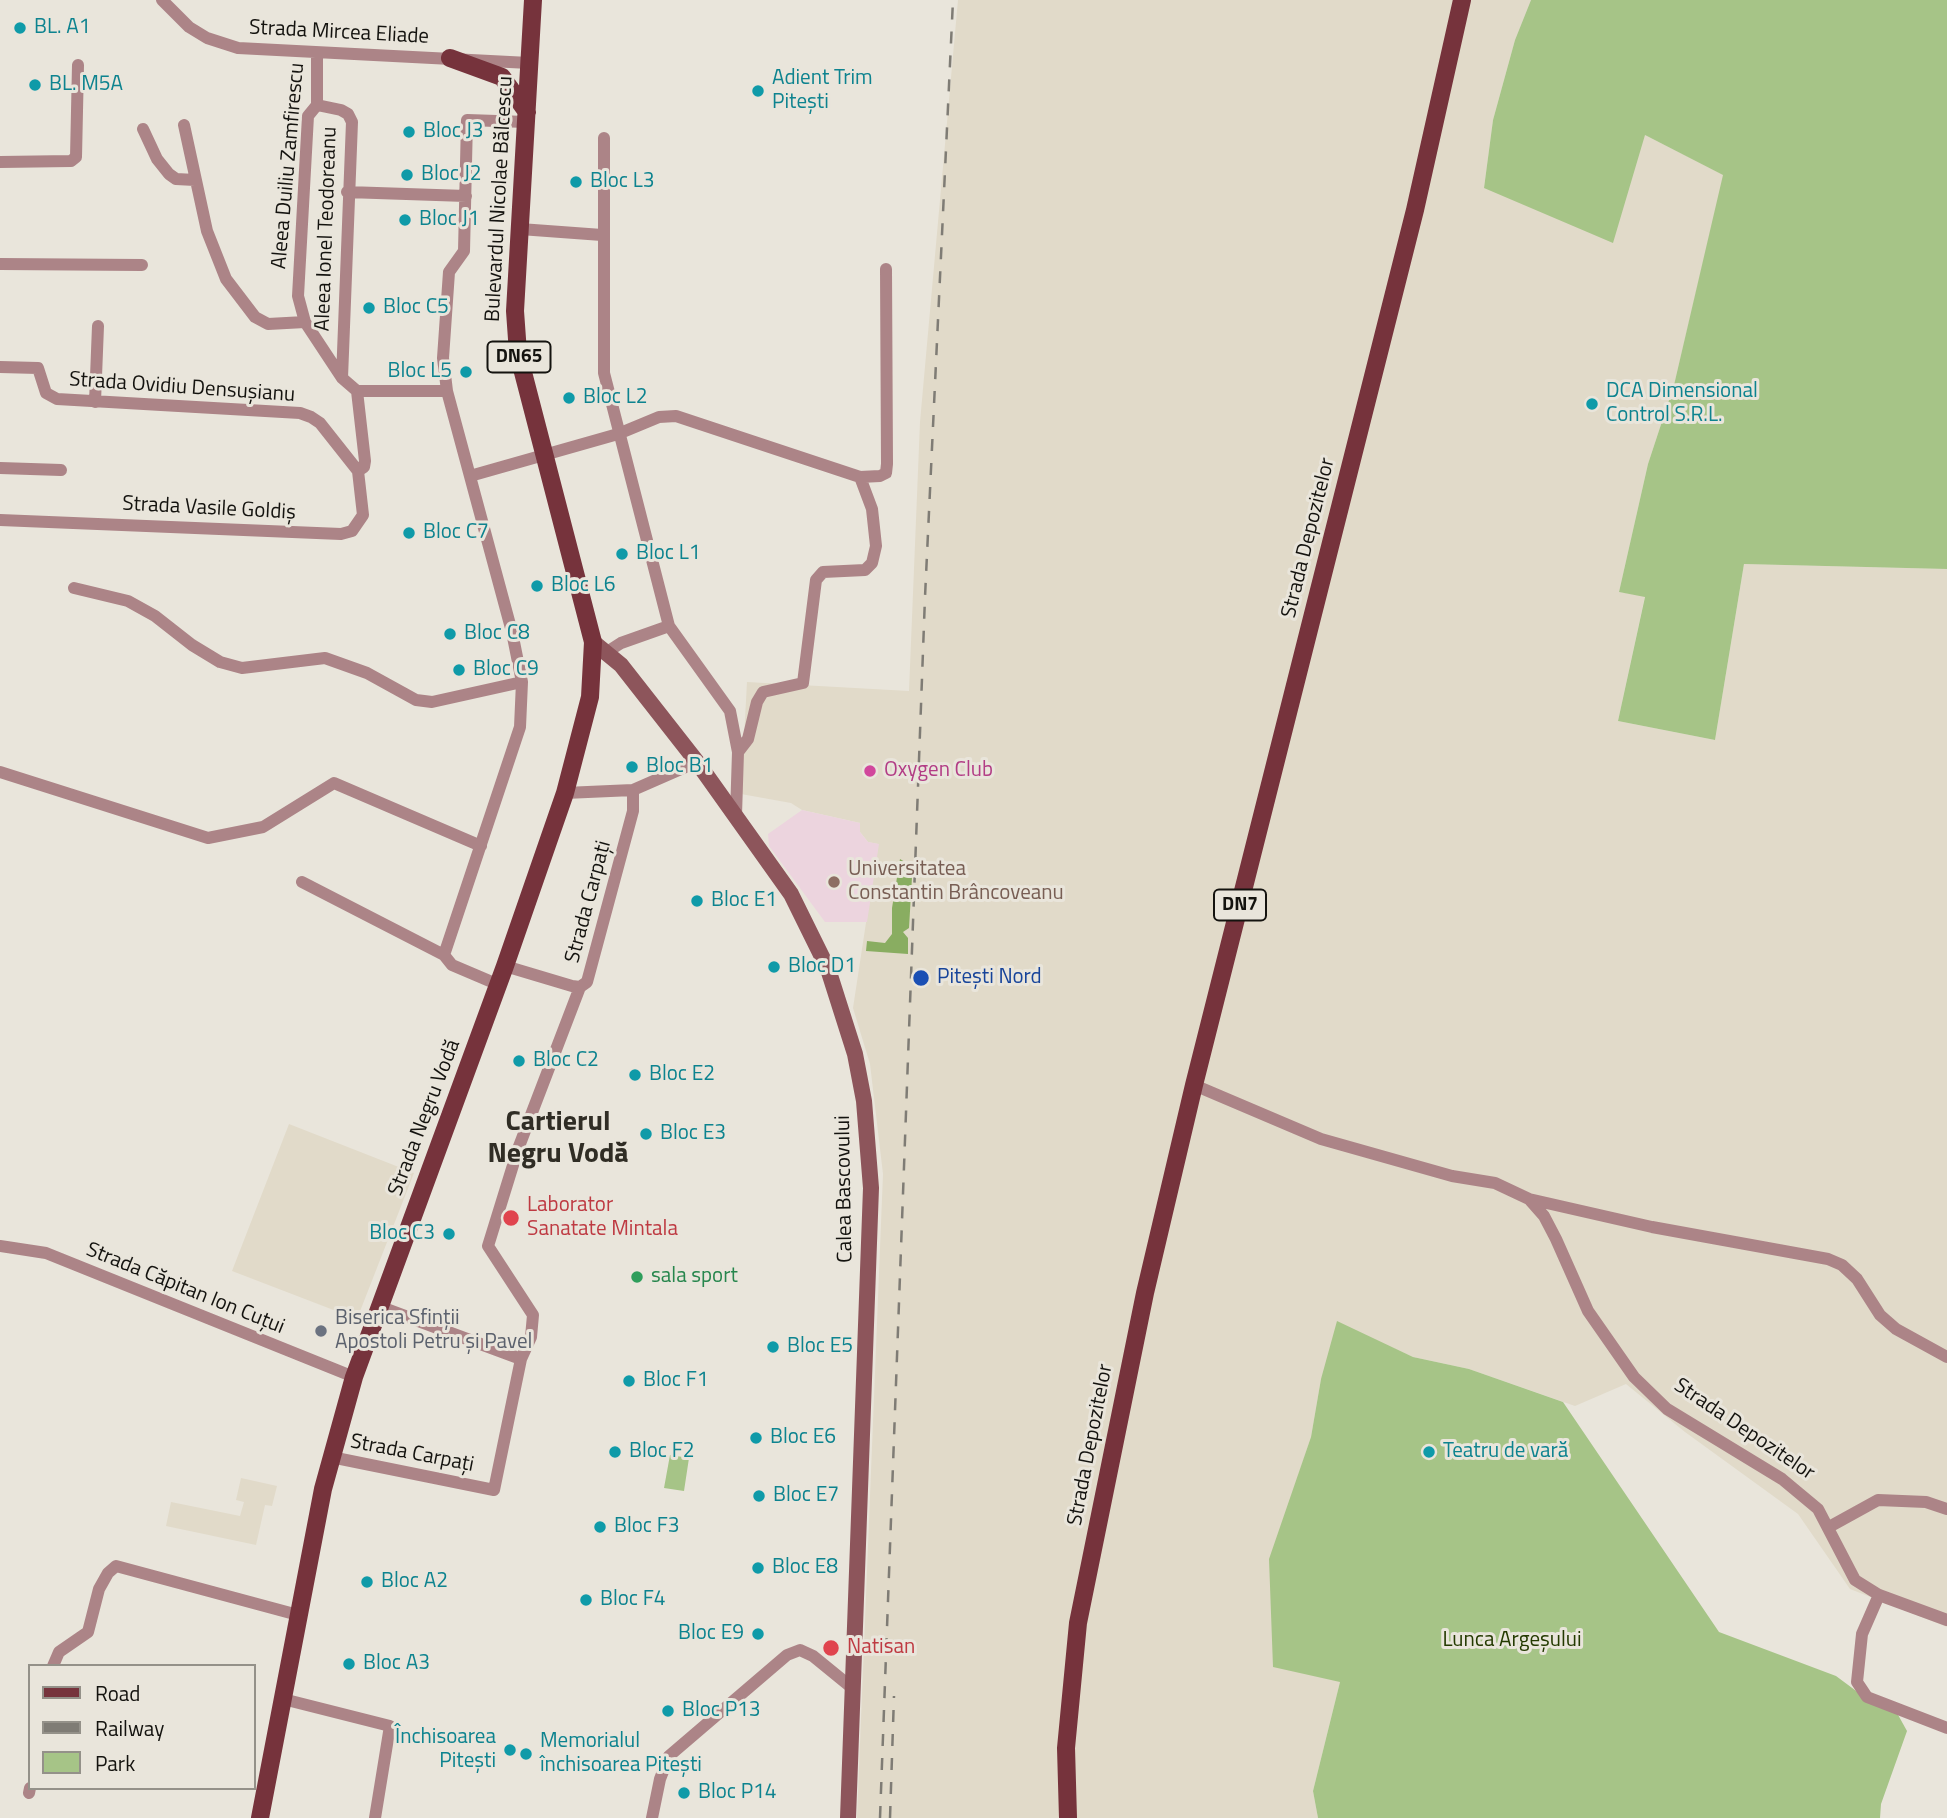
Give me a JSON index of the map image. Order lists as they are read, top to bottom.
{
  "streets": {
    "main road": [
      "Bulevardul Nicolae Bălcescu",
      "DN65",
      "Strada Depozitelor",
      "DN7",
      "Strada Negru Vodă"
    ],
    "street": [
      "Strada Mircea Eliade",
      "Aleea Duiliu Zamfirescu",
      "Aleea Ionel Teodoreanu",
      "Strada Ovidiu Densușianu",
      "Strada Vasile Goldiș",
      "Strada Carpați",
      "Calea Bascovului",
      "Strada Căpitan Ion Cuțui"
    ]
  },
  "crossings": [
    ["Strada Mircea Eliade", "Aleea Duiliu Zamfirescu"],
    ["Strada Mircea Eliade", "Bulevardul Nicolae Bălcescu"],
    ["Aleea Duiliu Zamfirescu", "Aleea Ionel Teodoreanu"],
    ["Bulevardul Nicolae Bălcescu", "Strada Negru Vodă"],
    ["Bulevardul Nicolae Bălcescu", "Calea Bascovului"],
    ["Strada Ovidiu Densușianu", "Strada Vasile Goldiș"],
    ["Strada Carpați", "Strada Negru Vodă"],
    ["Strada Negru Vodă", "Calea Bascovului"],
    ["Strada Negru Vodă", "Strada Căpitan Ion Cuțui"]
  ],
  "districts": ["Cartierul Negru Vodă"],
  "parks": ["Lunca Argeșului"],
  "places": [
    "BL. A1",
    "BL. M5A",
    "Adient Trim Pitești",
    "Bloc J3",
    "Bloc J2",
    "Bloc L3",
    "Bloc J1",
    "Bloc C5",
    "Bloc L5",
    "Bloc L2",
    "DCA Dimensional Control S.R.L.",
    "Bloc C7",
    "Bloc L1",
    "Bloc L6",
    "Bloc C8",
    "Bloc C9",
    "Bloc B1",
    "Oxygen Club",
    "Universitatea Constantin Brâncoveanu",
    "Bloc E1",
    "Bloc D1",
    "Pitești Nord",
    "Bloc C2",
    "Bloc E2",
    "Bloc E3",
    "Laborator Sanatate Mintala",
    "Bloc C3",
    "sala sport",
    "Biserica Sfinții Apostoli Petru și Pavel",
    "Bloc E5",
    "Bloc F1",
    "Bloc E6",
    "Bloc F2",
    "Teatru de vară",
    "Bloc E7",
    "Bloc F3",
    "Bloc E8",
    "Bloc A2",
    "Bloc F4",
    "Bloc E9",
    "Natisan",
    "Bloc A3",
    "Bloc P13",
    "Închisoarea Pitești",
    "Memorialul închisoarea Pitești",
    "Bloc P14"
  ],
  "legend": ["Road", "Railway", "Park"]
}
